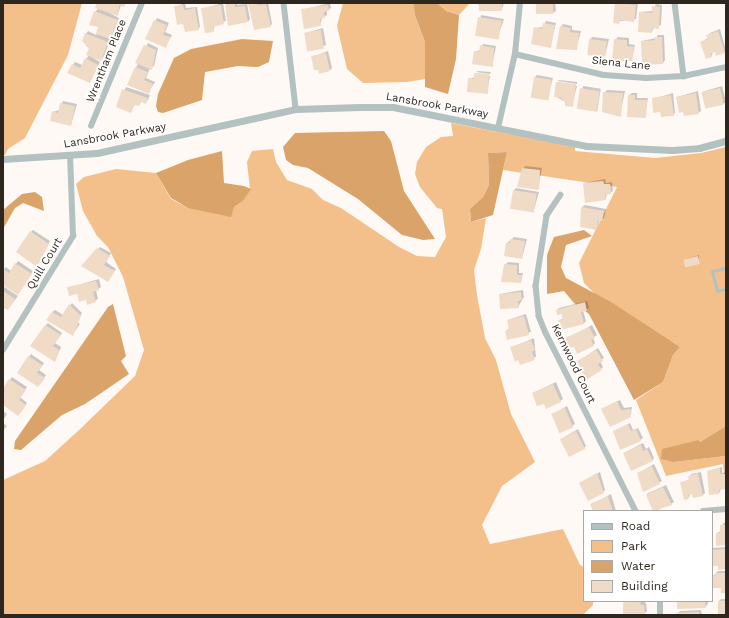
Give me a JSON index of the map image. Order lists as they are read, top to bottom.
{
  "streets": {
    "street": [
      "Wrentham Place",
      "Siena Lane",
      "Lansbrook Parkway",
      "Quill Court",
      "Kernwood Court"
    ]
  },
  "crossings": [
    ["Lansbrook Parkway", "Quill Court"]
  ],
  "legend": [
    "Road",
    "Park",
    "Water",
    "Building"
  ]
}
